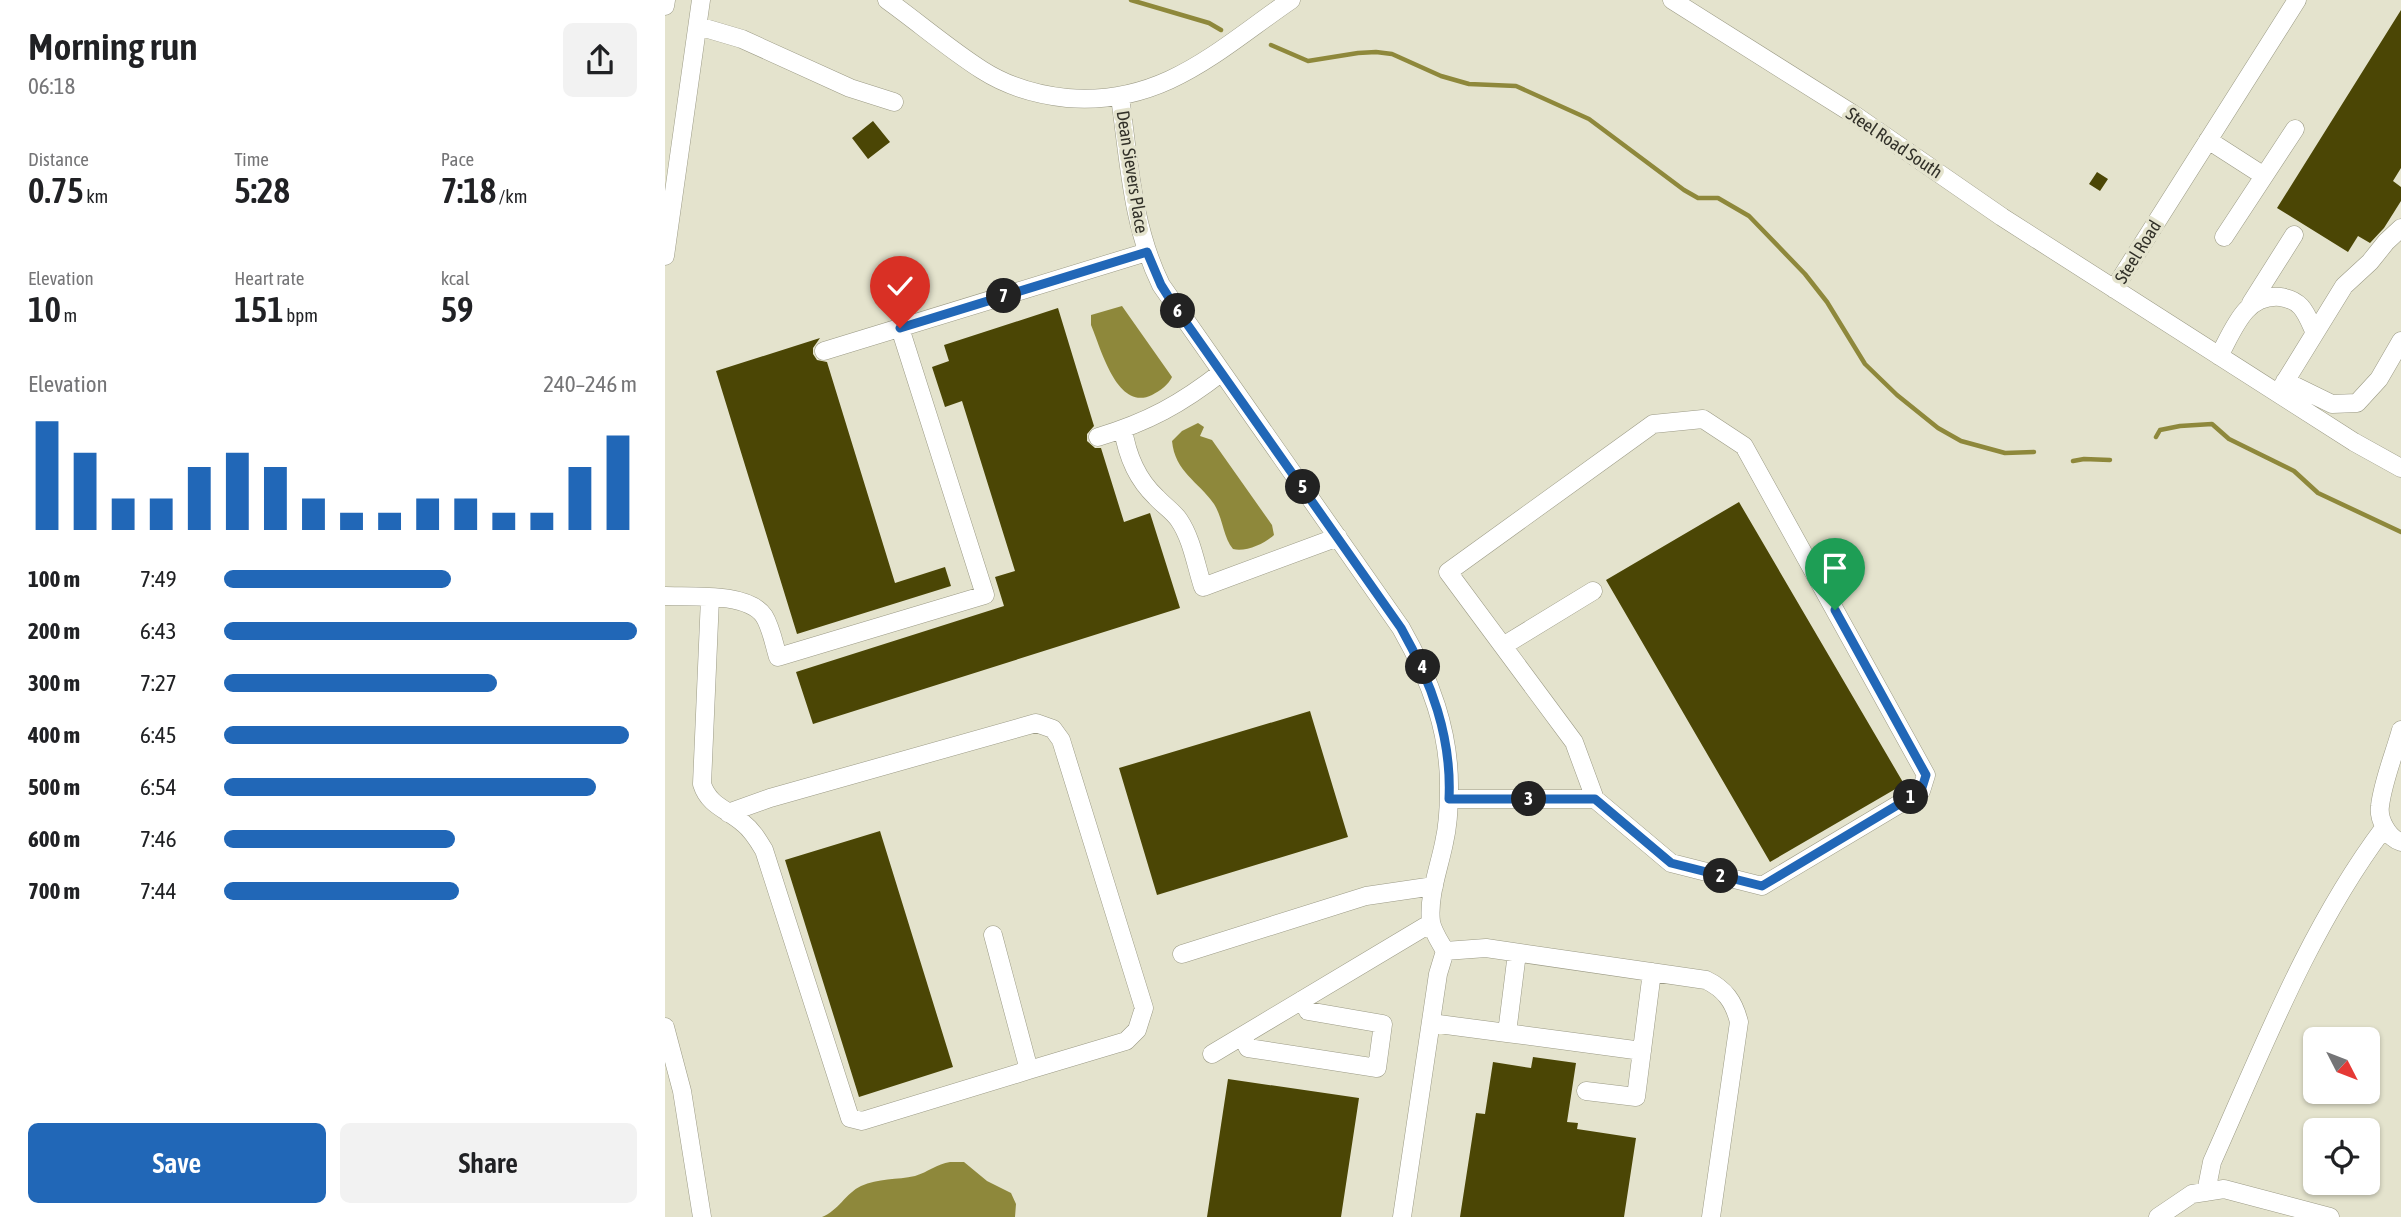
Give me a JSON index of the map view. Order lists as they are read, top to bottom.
{
  "streets": {
    "street": ["Steel Road South", "Dean Sievers Place", "Steel Road"]
  },
  "crossings": [
    ["Steel Road South", "Steel Road"]
  ],
  "north": "bottom right",
  "page": {
    "heading": ["Morning run", "06:18"],
    "stats": [
      ["Distance", "0.75 km"],
      ["Time", "5:28"],
      ["Pace", "7:18 /km"],
      ["Elevation", "10 m"],
      ["Heart rate", "151 bpm"],
      ["kcal", "59"]
    ],
    "pins": [
      "7",
      "6",
      "5",
      "4",
      "1",
      "3",
      "2"
    ],
    "chart": ["Elevation", "240–246 m"],
    "list": [
      {
        "name": "100 m",
        "note": "7:49"
      },
      {
        "name": "200 m",
        "note": "6:43"
      },
      {
        "name": "300 m",
        "note": "7:27"
      },
      {
        "name": "400 m",
        "note": "6:45"
      },
      {
        "name": "500 m",
        "note": "6:54"
      },
      {
        "name": "600 m",
        "note": "7:46"
      },
      {
        "name": "700 m",
        "note": "7:44"
      }
    ],
    "buttons": ["Save", "Share"]
  }
}
